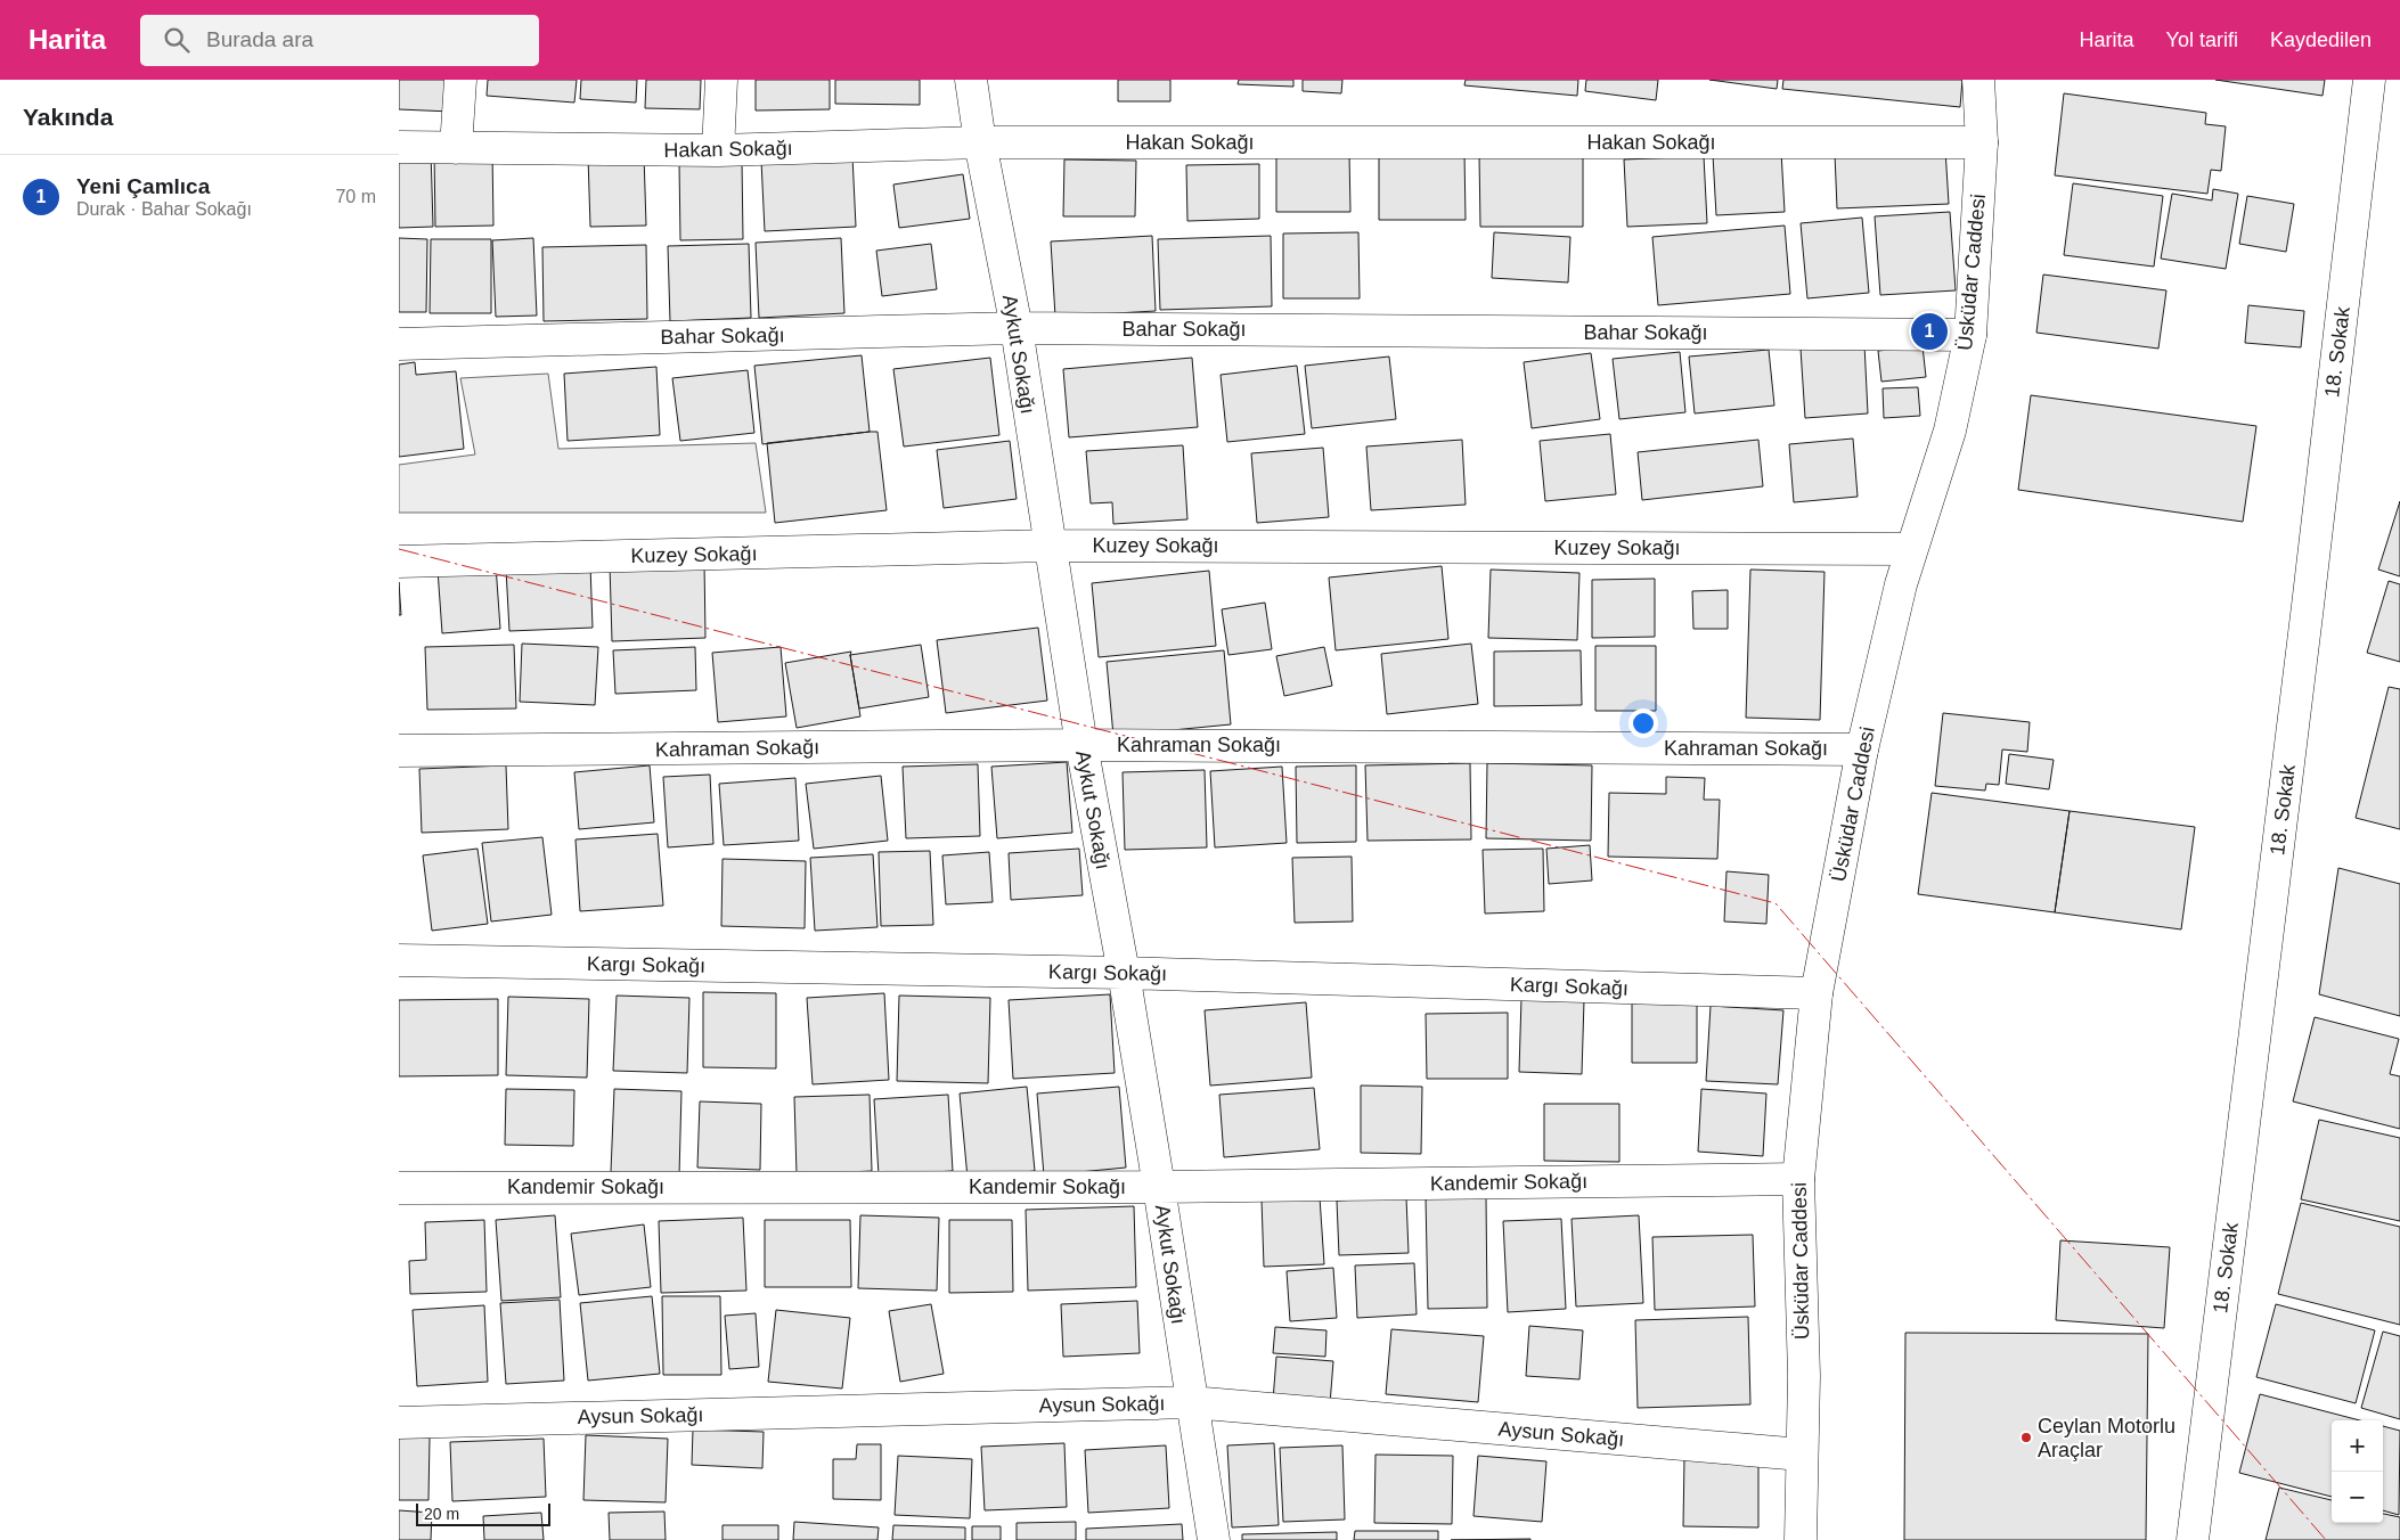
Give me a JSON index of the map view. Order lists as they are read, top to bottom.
{
  "streets": {
    "street": [
      "Hakan Sokağı",
      "Üsküdar Caddesi",
      "Bahar Sokağı",
      "18. Sokak",
      "Aykut Sokağı",
      "Kuzey Sokağı",
      "Kahraman Sokağı",
      "Kargı Sokağı",
      "Kandemir Sokağı",
      "Aysun Sokağı"
    ]
  },
  "crossings": [
    ["Hakan Sokağı", "Üsküdar Caddesi"],
    ["Hakan Sokağı", "Aykut Sokağı"],
    ["Üsküdar Caddesi", "Bahar Sokağı"],
    ["Üsküdar Caddesi", "Kuzey Sokağı"],
    ["Üsküdar Caddesi", "Kahraman Sokağı"],
    ["Üsküdar Caddesi", "Kargı Sokağı"],
    ["Üsküdar Caddesi", "Kandemir Sokağı"],
    ["Üsküdar Caddesi", "Aysun Sokağı"],
    ["Bahar Sokağı", "Aykut Sokağı"],
    ["Aykut Sokağı", "Kuzey Sokağı"],
    ["Aykut Sokağı", "Kahraman Sokağı"],
    ["Aykut Sokağı", "Kargı Sokağı"],
    ["Aykut Sokağı", "Kandemir Sokağı"],
    ["Aykut Sokağı", "Aysun Sokağı"]
  ],
  "places": ["Ceylan Motorlu Araçlar"],
  "scale_bar": "20 m",
  "page": {
    "header": "Harita",
    "search": "Burada ara",
    "nav": ["Harita", "Yol tarifi", "Kaydedilen"],
    "heading": "Yakında",
    "list": [
      {
        "mark": "1",
        "name": "Yeni Çamlıca",
        "note": "Durak · Bahar Sokağı",
        "value": "70 m"
      }
    ],
    "pins": "1",
    "map_buttons": ["+", "−"],
    "scale": "20 m"
  }
}
